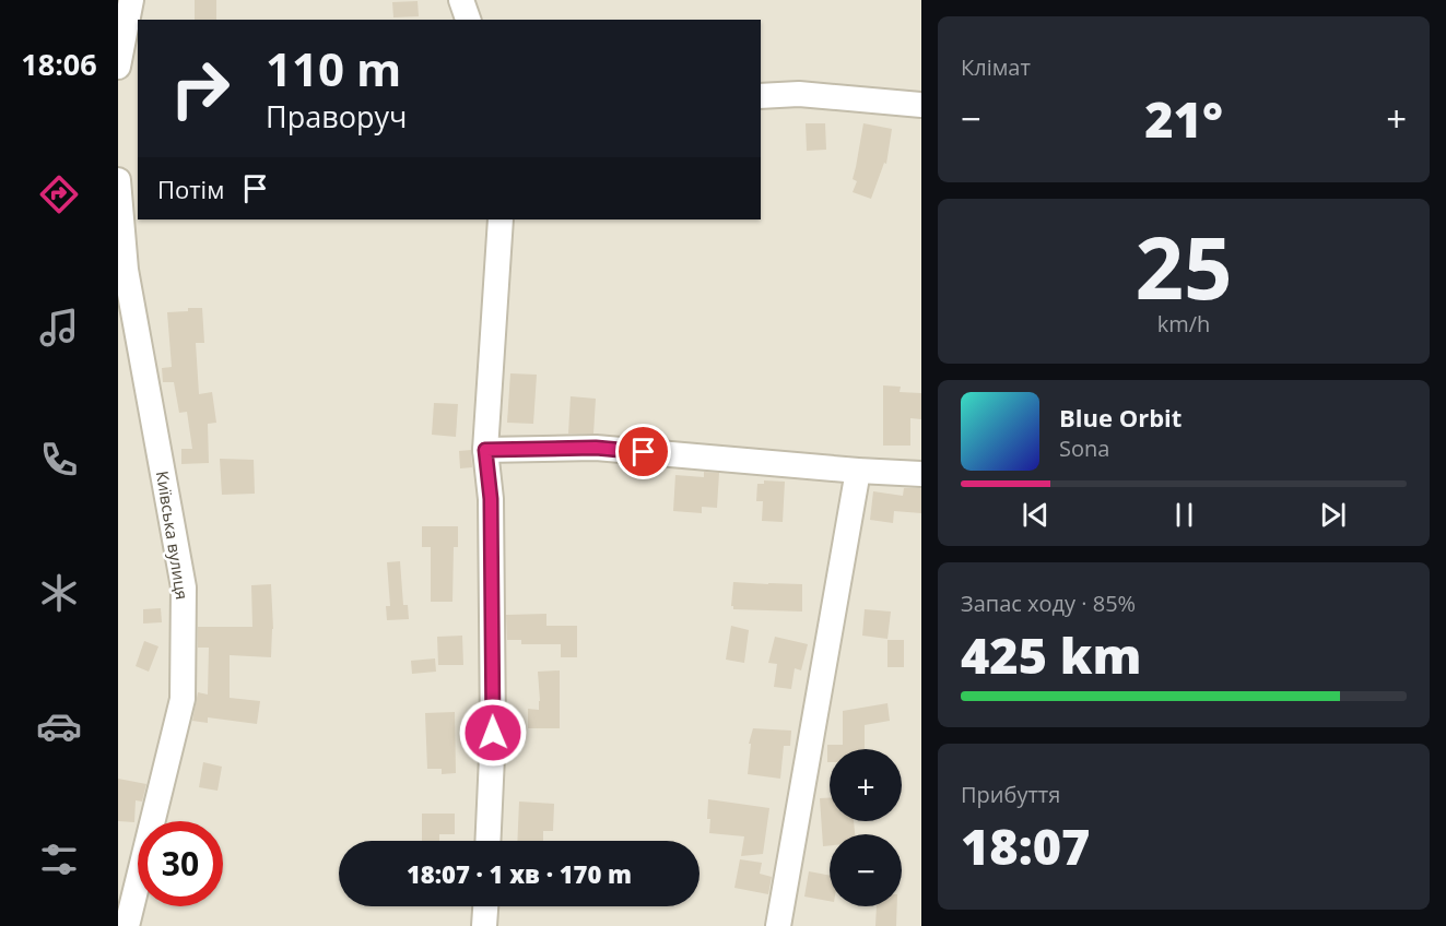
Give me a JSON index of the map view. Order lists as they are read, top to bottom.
{
  "streets": {
    "street": ["Київська вулиця"]
  },
  "page": {
    "tabs": "18:06",
    "tile": [
      "Клімат",
      ["25", "km/h"],
      ["Запас ходу · 85%", "425 km"],
      ["Прибуття", "18:07"]
    ],
    "turn": ["110 m", "Праворуч"],
    "heat": ["−", "21°", "+"],
    "then": "Потім",
    "song": ["Blue Orbit", "Sona"],
    "map_buttons": ["+", "−"],
    "limit": "30",
    "trip": "18:07 · 1 хв · 170 m"
  }
}
